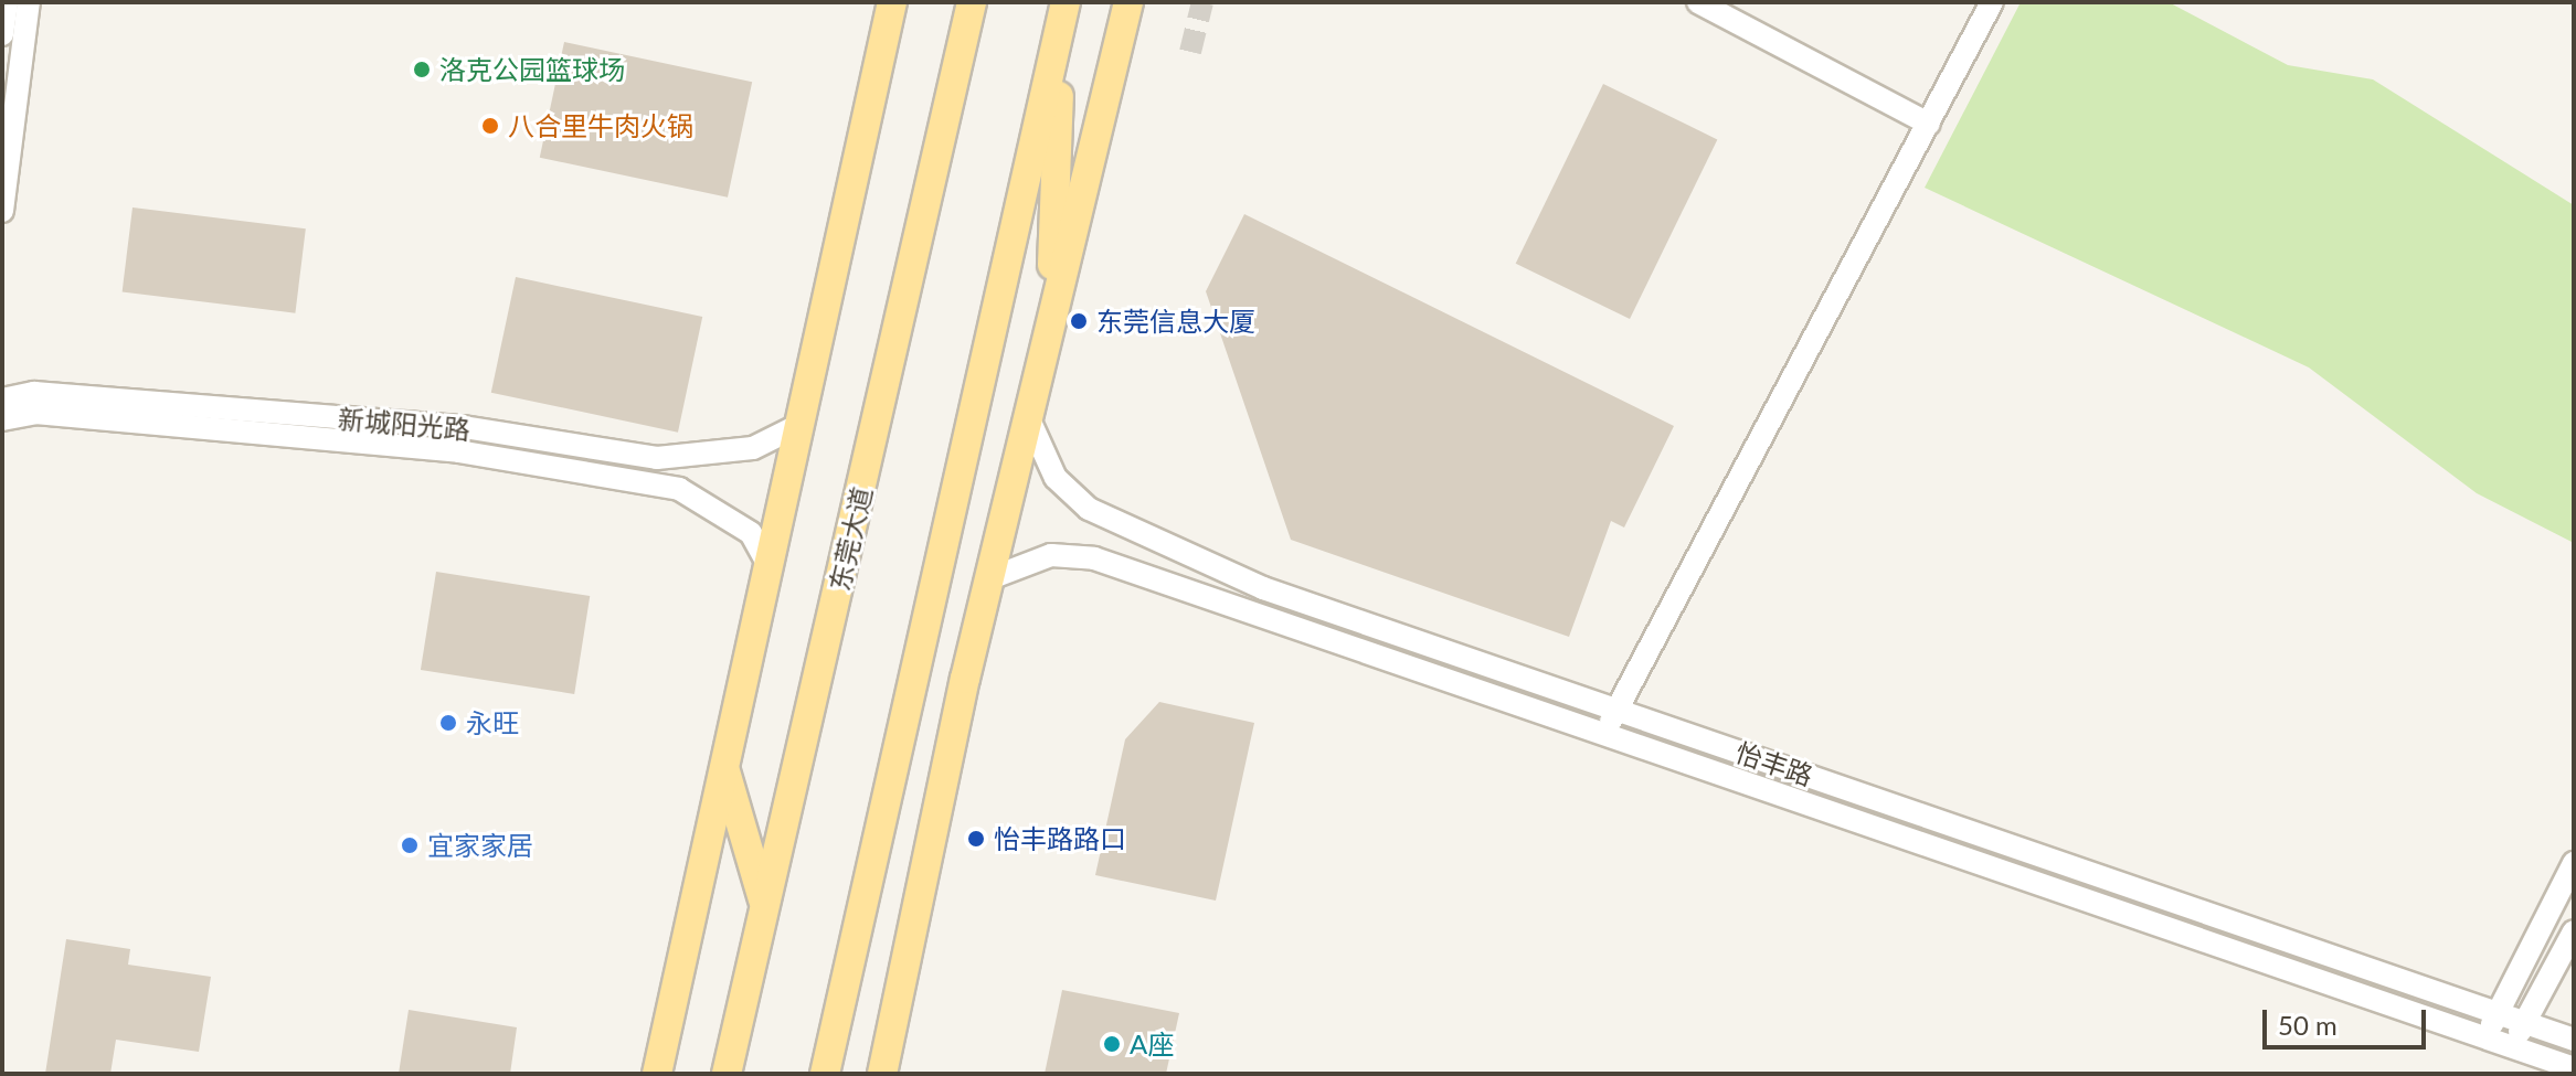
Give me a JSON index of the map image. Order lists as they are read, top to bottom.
{
  "streets": {
    "main road": ["东莞大道"],
    "street": ["新城阳光路", "怡丰路"]
  },
  "places": [
    "洛克公园篮球场",
    "八合里牛肉火锅",
    "东莞信息大厦",
    "永旺",
    "怡丰路路口",
    "宜家家居",
    "A座"
  ],
  "scale_bar": "50 m"
}
